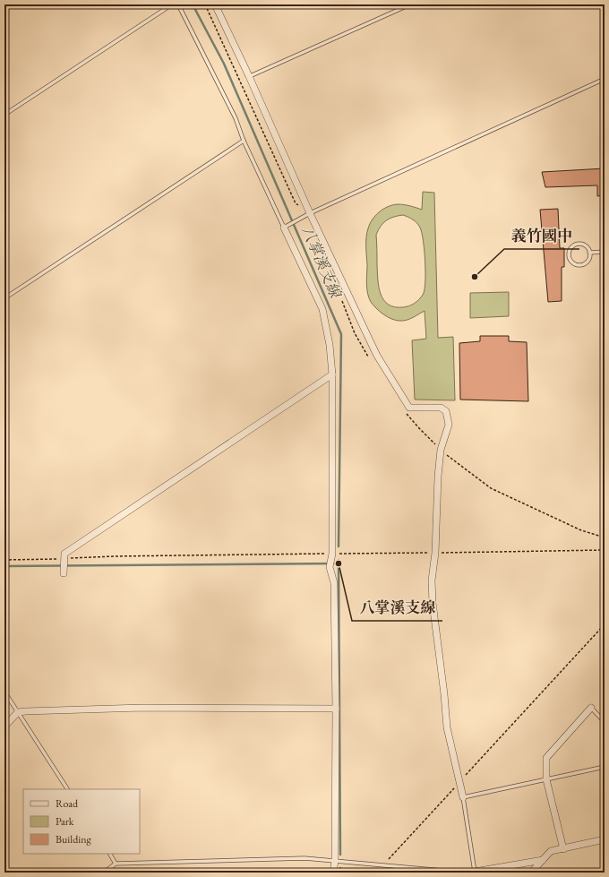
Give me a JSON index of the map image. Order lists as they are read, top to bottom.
{
  "water": ["八掌溪支線"],
  "places": ["義竹國中", "八掌溪支線"],
  "legend": ["Road", "Park", "Building"]
}
